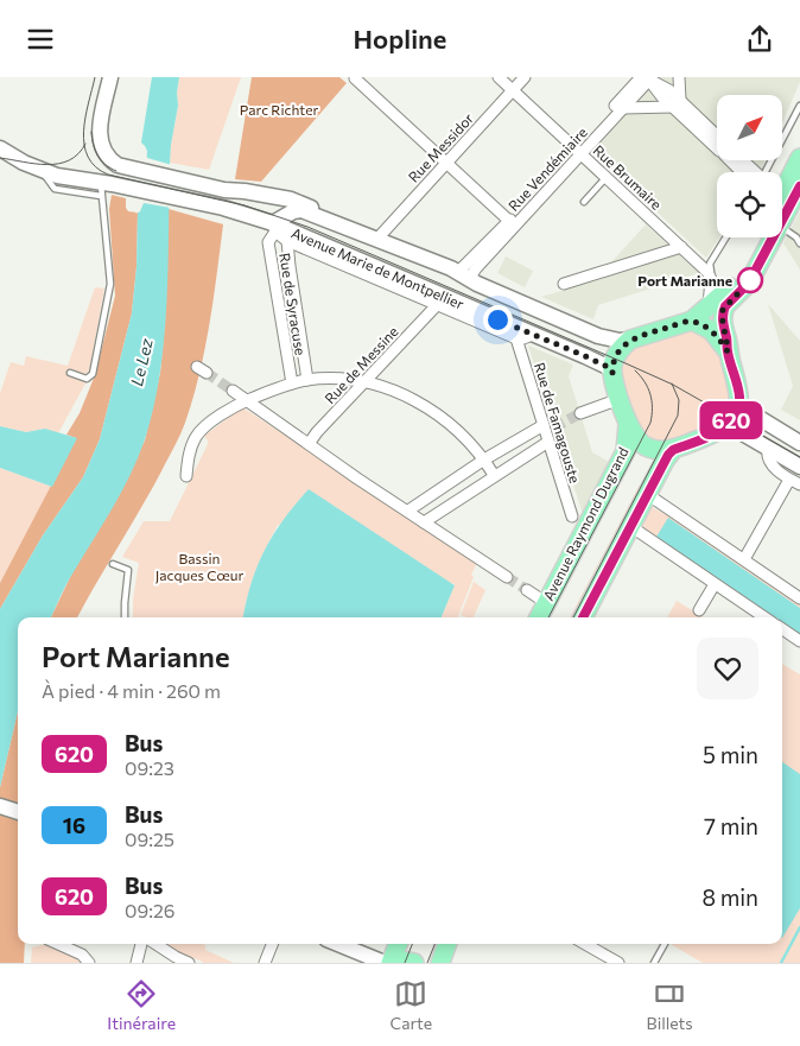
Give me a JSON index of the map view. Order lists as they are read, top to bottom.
{
  "streets": {
    "main road": ["Avenue Marie de Montpellier", "Avenue Raymond Dugrand"],
    "street": [
      "Rue Messidor",
      "Rue Vendémiaire",
      "Rue Brumaire",
      "Rue de Syracuse",
      "Rue de Messine",
      "Rue de Famagouste"
    ]
  },
  "crossings": [
    ["Rue Messidor", "Rue Brumaire"],
    ["Rue Messidor", "Avenue Marie de Montpellier"],
    ["Rue Vendémiaire", "Rue Brumaire"],
    ["Rue Vendémiaire", "Avenue Marie de Montpellier"],
    ["Avenue Marie de Montpellier", "Rue de Syracuse"],
    ["Avenue Marie de Montpellier", "Avenue Raymond Dugrand"]
  ],
  "water": ["Le Lez"],
  "parks": ["Parc Richter", "Bassin Jacques Cœur"],
  "places": ["Port Marianne"],
  "lines": ["bus line 620"],
  "north": "top right",
  "page": {
    "header": "Hopline",
    "on_map": "620",
    "heading": ["Port Marianne", "À pied · 4 min · 260 m"],
    "list": [
      {
        "mark": "620",
        "name": "Bus",
        "note": "09:23",
        "value": "5 min"
      },
      {
        "mark": "16",
        "name": "Bus",
        "note": "09:25",
        "value": "7 min"
      },
      {
        "mark": "620",
        "name": "Bus",
        "note": "09:26",
        "value": "8 min"
      }
    ],
    "tabs": ["Itinéraire", "Carte", "Billets"]
  }
}
